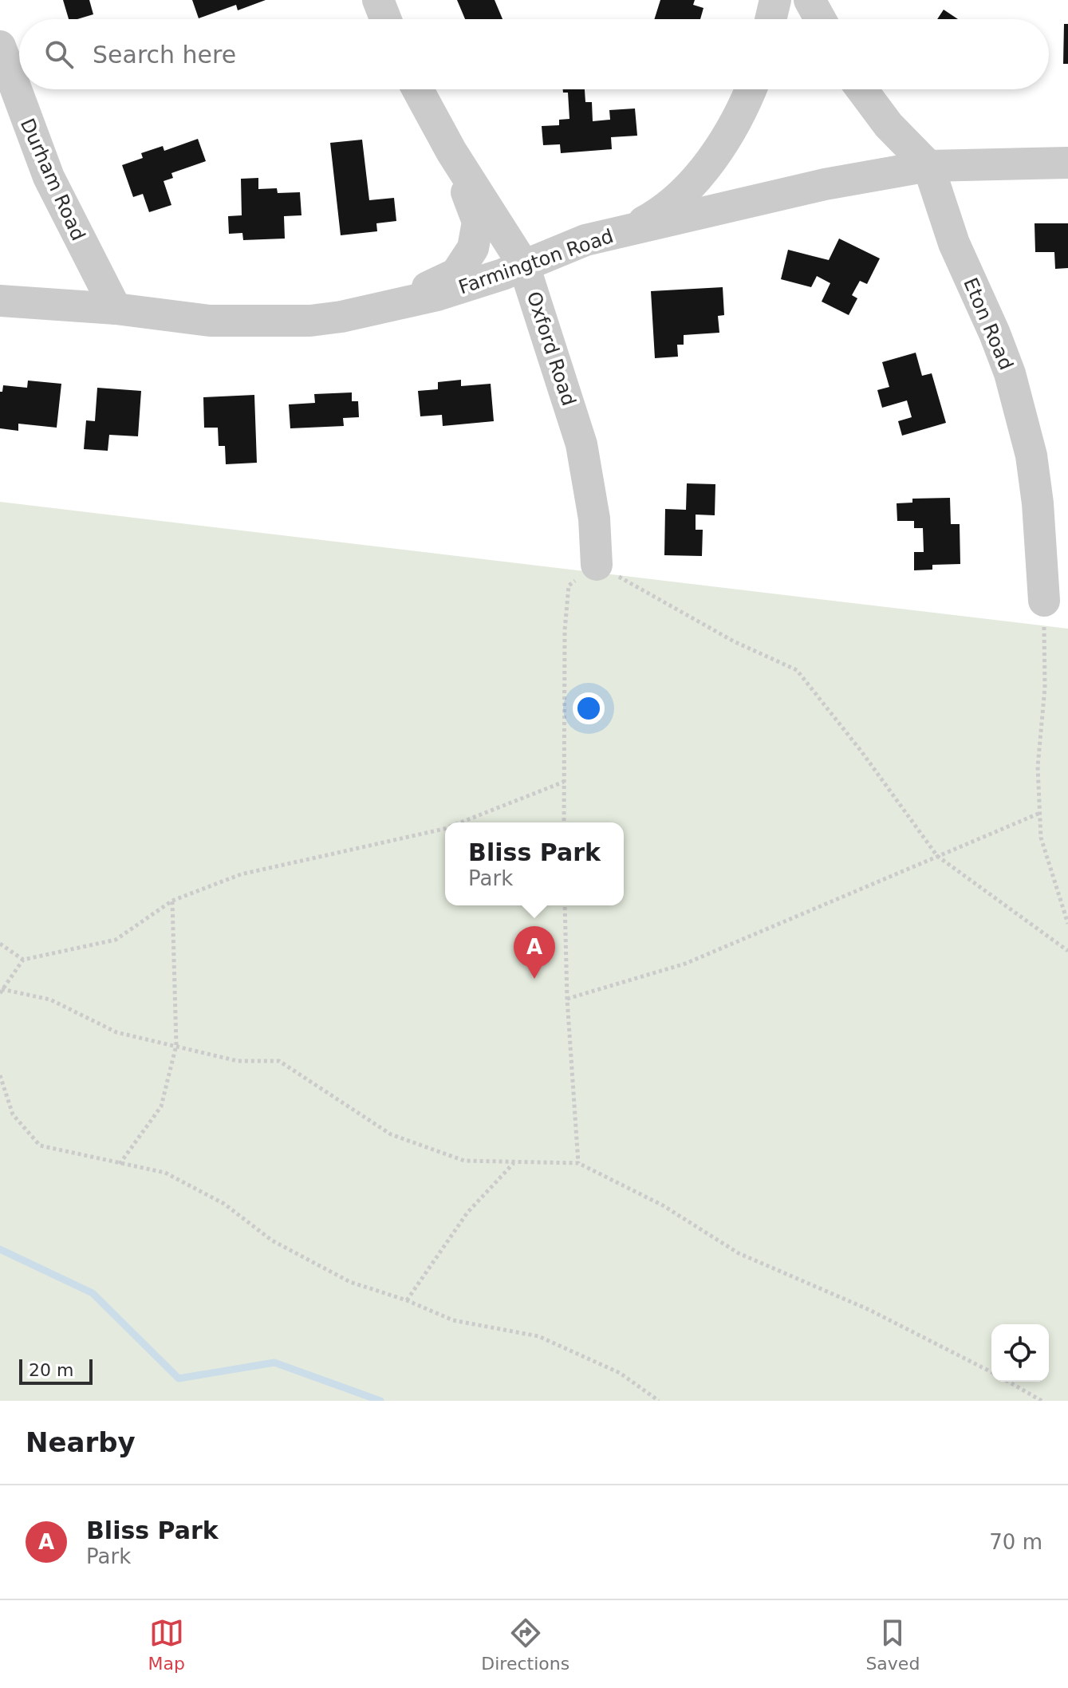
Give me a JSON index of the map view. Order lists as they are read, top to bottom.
{
  "streets": {
    "street": [
      "Durham Road",
      "Farmington Road",
      "Eton Road",
      "Oxford Road"
    ]
  },
  "crossings": [
    ["Durham Road", "Farmington Road"],
    ["Farmington Road", "Eton Road"],
    ["Farmington Road", "Oxford Road"]
  ],
  "scale_bar": "20 m",
  "page": {
    "search": "Search here",
    "popup": ["Bliss Park", "Park"],
    "pins": "A",
    "scale": "20 m",
    "heading": "Nearby",
    "list": [
      {
        "mark": "A",
        "name": "Bliss Park",
        "note": "Park",
        "value": "70 m"
      }
    ],
    "nav": ["Map", "Directions", "Saved"]
  }
}
